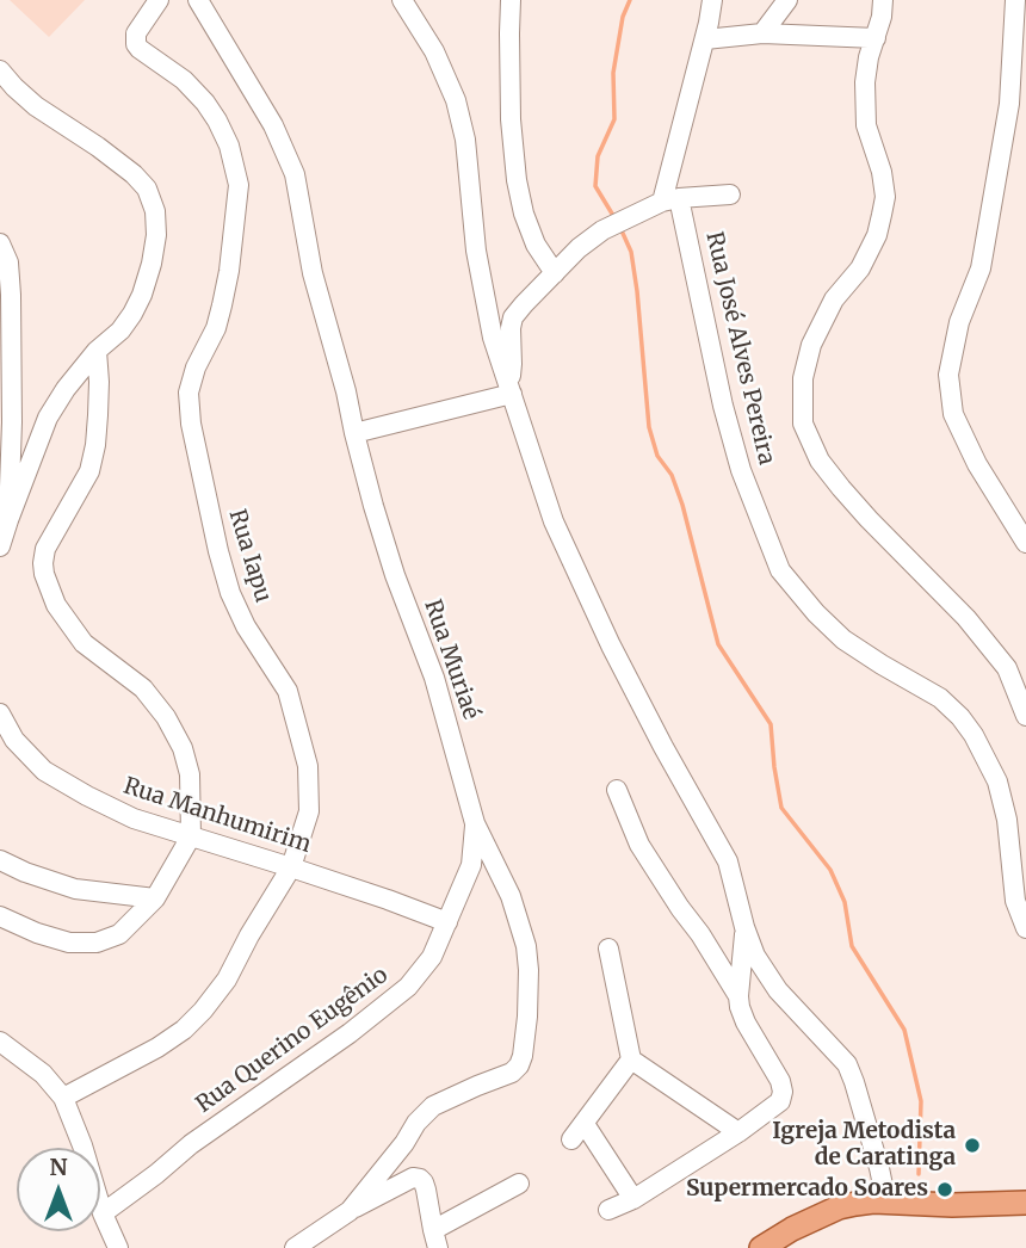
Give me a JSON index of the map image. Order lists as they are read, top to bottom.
{
  "streets": {
    "street": [
      "Rua José Alves Pereira",
      "Rua Iapu",
      "Rua Muriaé",
      "Rua Manhumirim",
      "Rua Querino Eugênio"
    ]
  },
  "crossings": [
    ["Rua Iapu", "Rua Manhumirim"],
    ["Rua Muriaé", "Rua Querino Eugênio"],
    ["Rua Manhumirim", "Rua Querino Eugênio"]
  ],
  "places": ["Igreja Metodista de Caratinga", "Supermercado Soares"],
  "north": "top"
}
